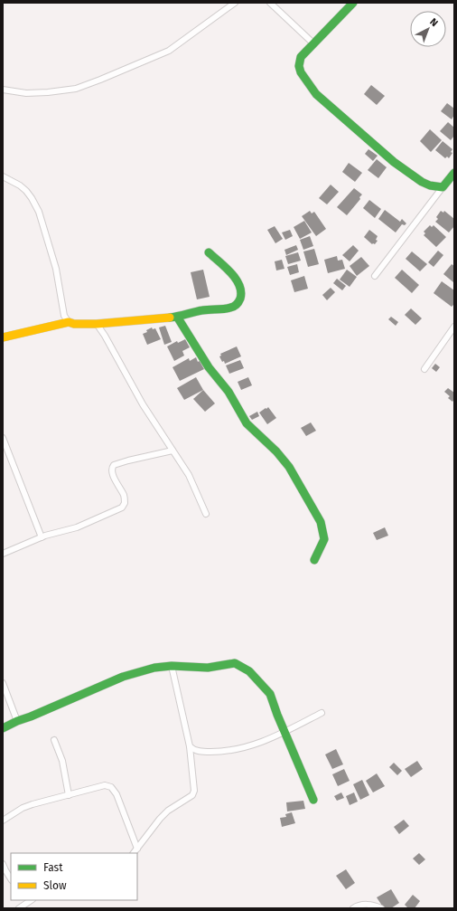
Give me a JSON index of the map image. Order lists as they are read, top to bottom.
{
  "legend": ["Fast", "Slow"],
  "north": "top right"
}
